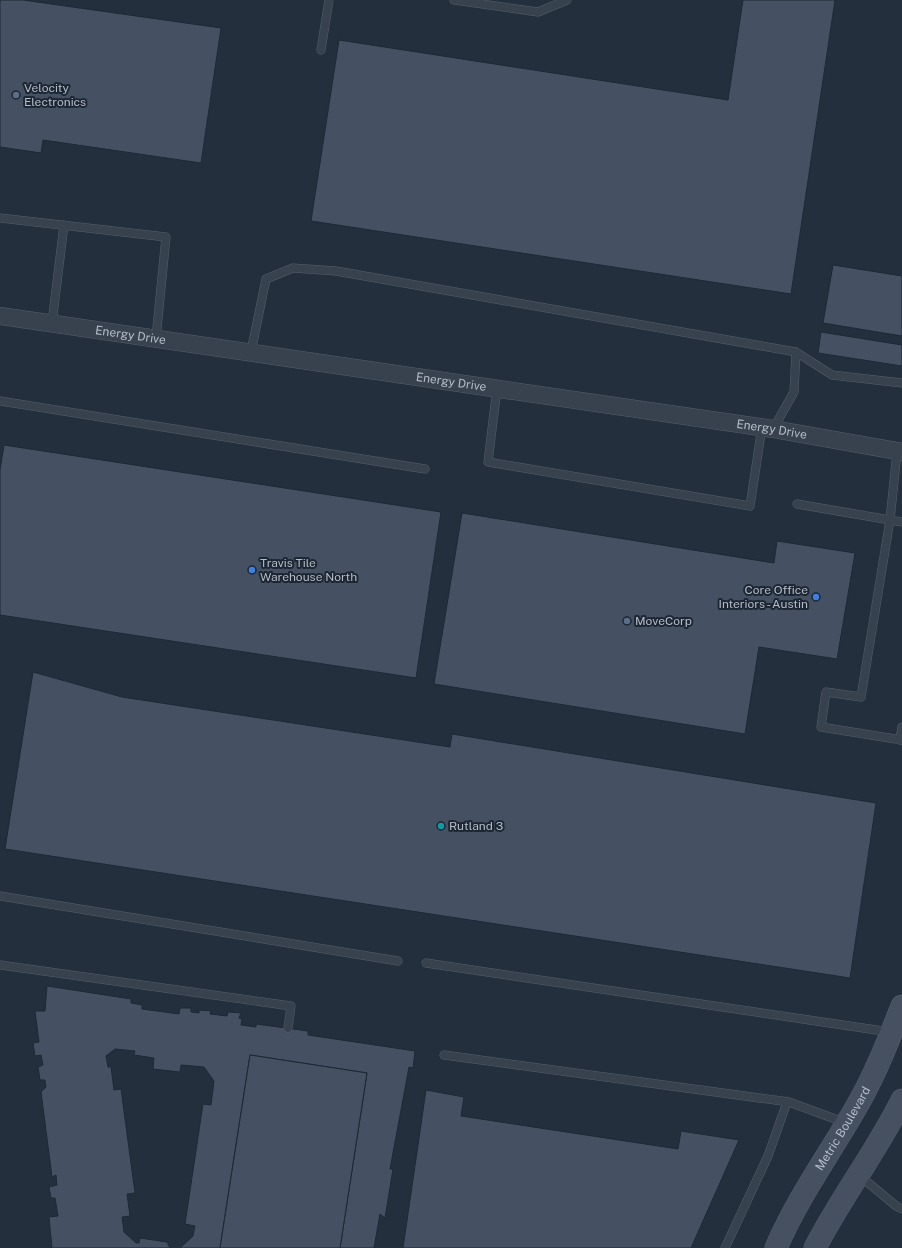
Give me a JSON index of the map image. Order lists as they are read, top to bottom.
{
  "streets": {
    "main road": ["Metric Boulevard"],
    "street": ["Energy Drive"]
  },
  "places": [
    "Velocity Electronics",
    "Travis Tile Warehouse North",
    "Core Office Interiors - Austin",
    "MoveCorp",
    "Rutland 3"
  ]
}
